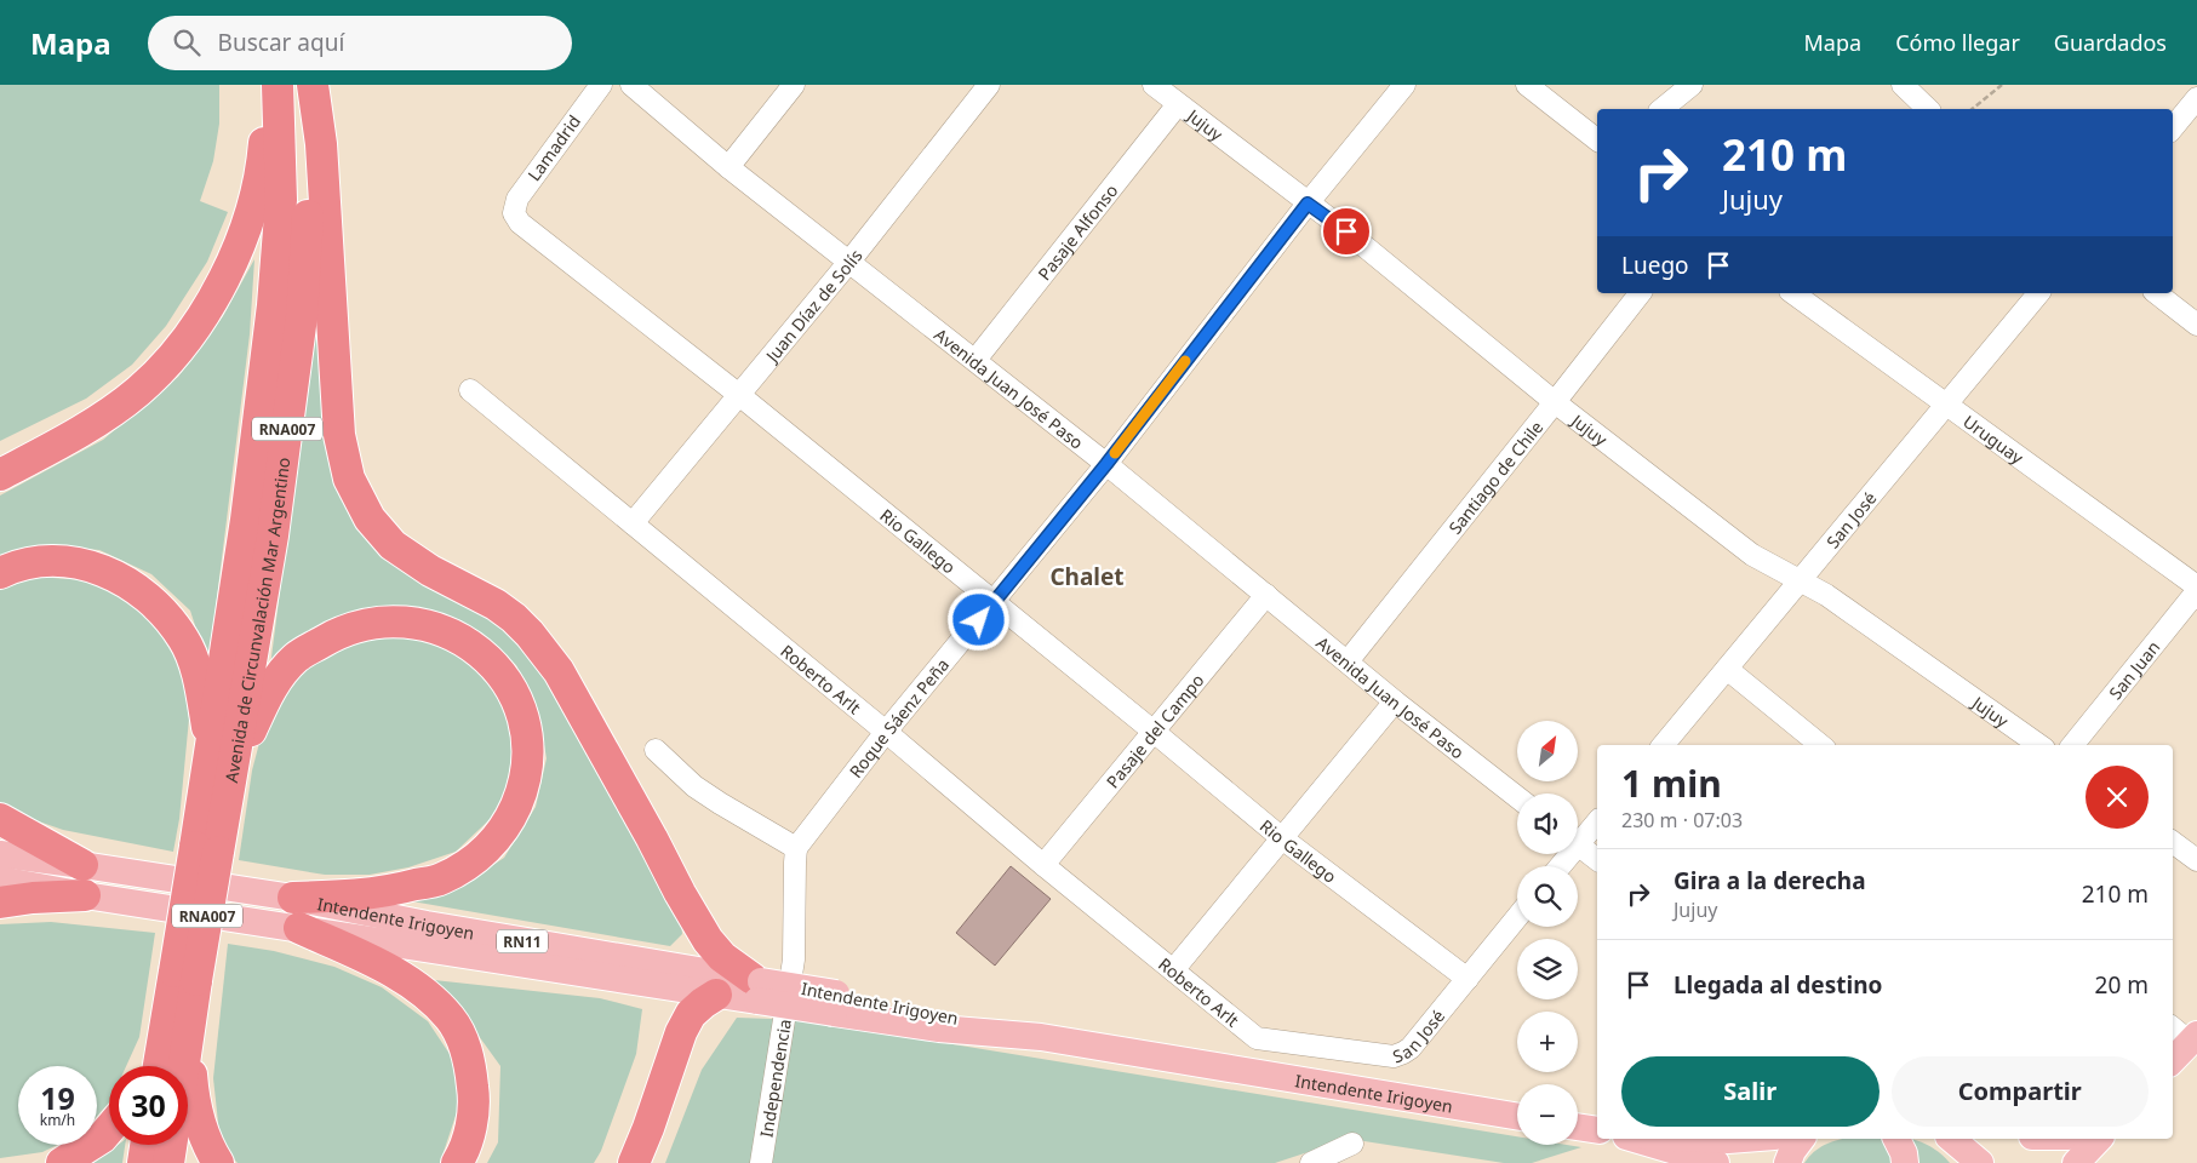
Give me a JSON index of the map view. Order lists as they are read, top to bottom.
{
  "streets": {
    "highway": ["RNA007", "Avenida de Circunvalación Mar Argentino"],
    "main road": ["Intendente Irigoyen", "RN11"],
    "street": [
      "Jujuy",
      "Lamadrid",
      "Pasaje Alfonso",
      "Juan Díaz de Solís",
      "Avenida Juan José Paso",
      "Uruguay",
      "Santiago de Chile",
      "San José",
      "Rio Gallego",
      "San Juan",
      "Roberto Arlt",
      "Roque Sáenz Peña",
      "Pasaje del Campo",
      "Independencia"
    ]
  },
  "crossings": [
    ["Jujuy", "Pasaje Alfonso"],
    ["Jujuy", "Santiago de Chile"],
    ["Jujuy", "San José"],
    ["Jujuy", "Roque Sáenz Peña"],
    ["Lamadrid", "Rio Gallego"],
    ["Pasaje Alfonso", "Avenida Juan José Paso"],
    ["Juan Díaz de Solís", "Avenida Juan José Paso"],
    ["Juan Díaz de Solís", "Rio Gallego"],
    ["Juan Díaz de Solís", "Roberto Arlt"],
    ["Avenida Juan José Paso", "Santiago de Chile"],
    ["Avenida Juan José Paso", "Roque Sáenz Peña"],
    ["Avenida Juan José Paso", "Pasaje del Campo"],
    ["RNA007", "Avenida de Circunvalación Mar Argentino"],
    ["Uruguay", "San José"],
    ["Uruguay", "San Juan"],
    ["San José", "Rio Gallego"],
    ["San José", "Roberto Arlt"],
    ["Rio Gallego", "Roque Sáenz Peña"],
    ["Rio Gallego", "Pasaje del Campo"],
    ["Roberto Arlt", "Roque Sáenz Peña"],
    ["Roberto Arlt", "Pasaje del Campo"],
    ["Roque Sáenz Peña", "Independencia"]
  ],
  "districts": ["Chalet"],
  "north": "top right",
  "page": {
    "header": "Mapa",
    "search": "Buscar aquí",
    "nav": ["Mapa", "Cómo llegar", "Guardados"],
    "turn": ["210 m", "Jujuy"],
    "then": "Luego",
    "map_buttons": ["+", "−"],
    "heading": ["1 min", "230 m · 07:03"],
    "list": [
      {
        "name": "Gira a la derecha",
        "note": "Jujuy",
        "value": "210 m"
      },
      {
        "name": "Llegada al destino",
        "value": "20 m"
      }
    ],
    "buttons": ["Salir", "Compartir"],
    "speed": "19 km/h",
    "limit": "30"
  }
}
